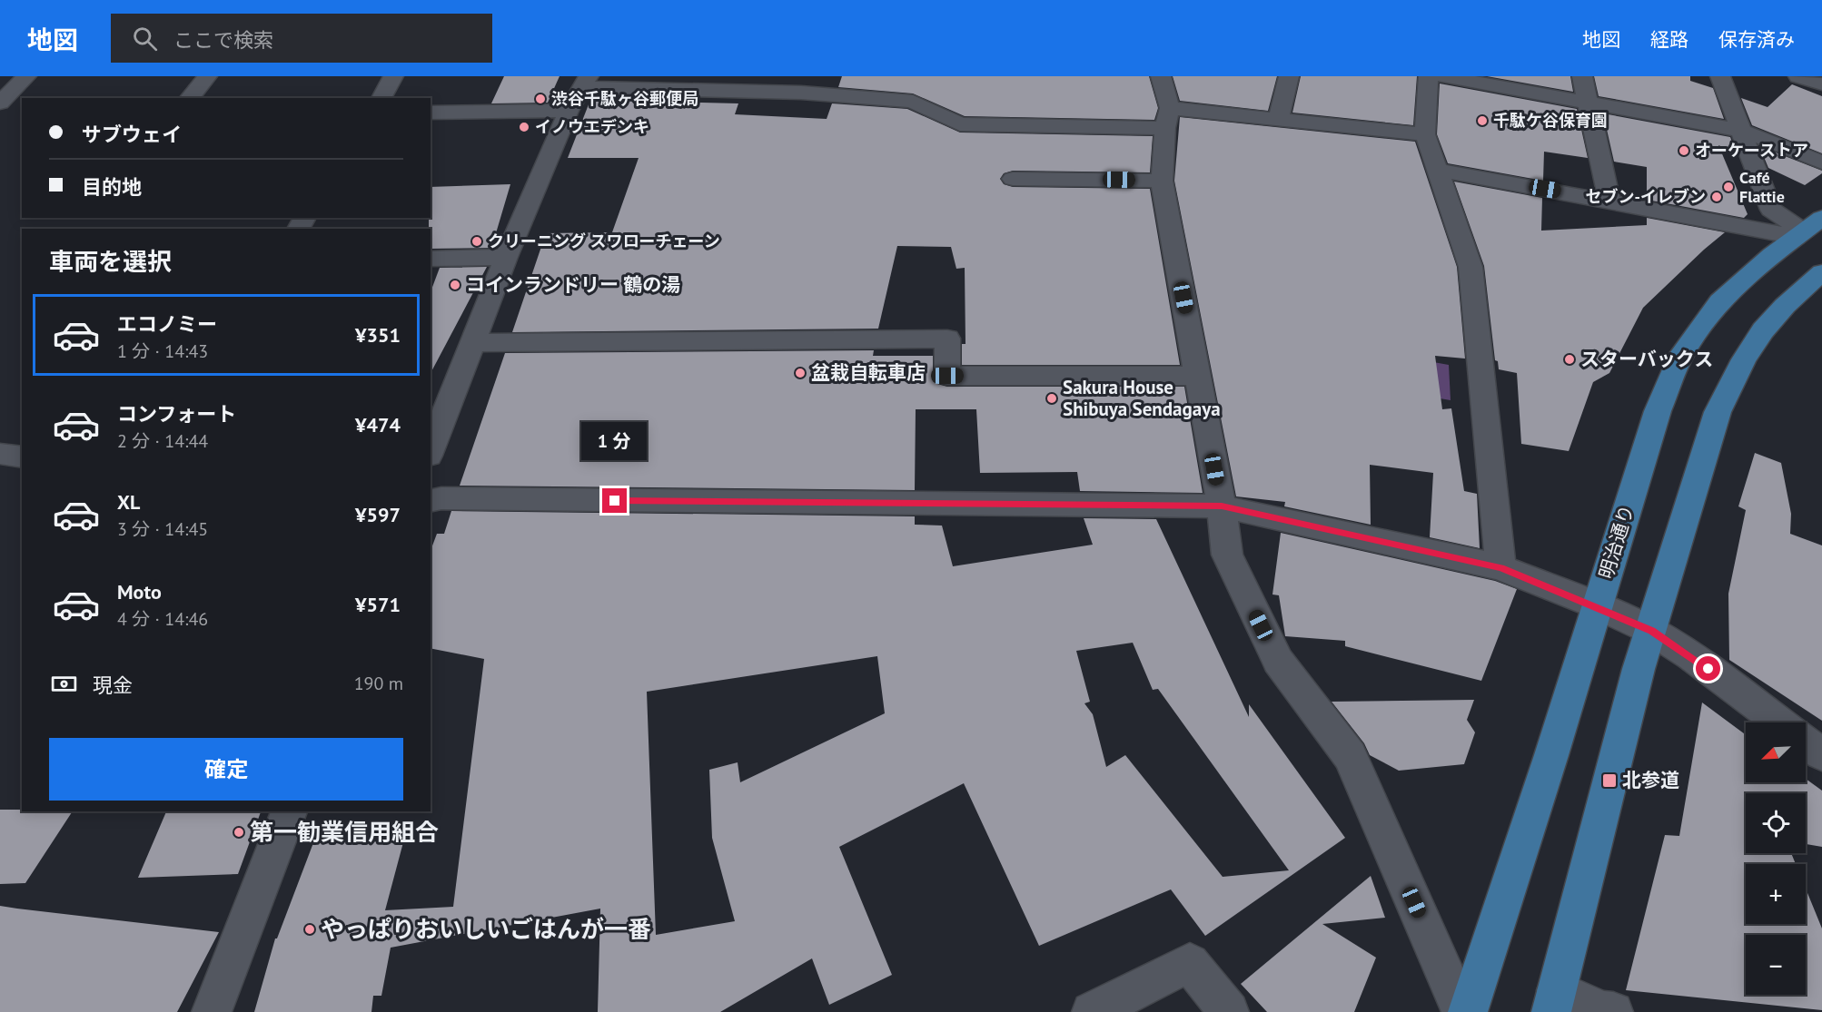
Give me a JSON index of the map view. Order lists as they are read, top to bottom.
{
  "streets": {
    "main road": ["明治通り"]
  },
  "places": {
    "other": [
      "渋谷千駄ヶ谷郵便局",
      "千駄ケ谷保育園",
      "イノウエデンキ",
      "オーケーストア",
      "Café Flattie",
      "セブン-イレブン",
      "クリーニング スワローチェーン",
      "コインランドリー 鶴の湯",
      "スターバックス",
      "盆栽自転車店",
      "Sakura House Shibuya Sendagaya",
      "第一勧業信用組合",
      "やっぱりおいしいごはんが一番"
    ],
    "transit": ["北参道"]
  },
  "north": "bottom left",
  "page": {
    "header": "地図",
    "search": "ここで検索",
    "nav": ["地図", "経路", "保存済み"],
    "banner": ["サブウェイ", "目的地"],
    "heading": "車両を選択",
    "list": [
      {
        "name": "エコノミー",
        "note": "1 分 · 14:43",
        "value": "¥351"
      },
      {
        "name": "コンフォート",
        "note": "2 分 · 14:44",
        "value": "¥474"
      },
      {
        "name": "XL",
        "note": "3 分 · 14:45",
        "value": "¥597"
      },
      {
        "name": "Moto",
        "note": "4 分 · 14:46",
        "value": "¥571"
      }
    ],
    "bubble": "1 分",
    "pay": ["現金", "190 m"],
    "map_buttons": ["+", "−"],
    "buttons": "確定"
  }
}
